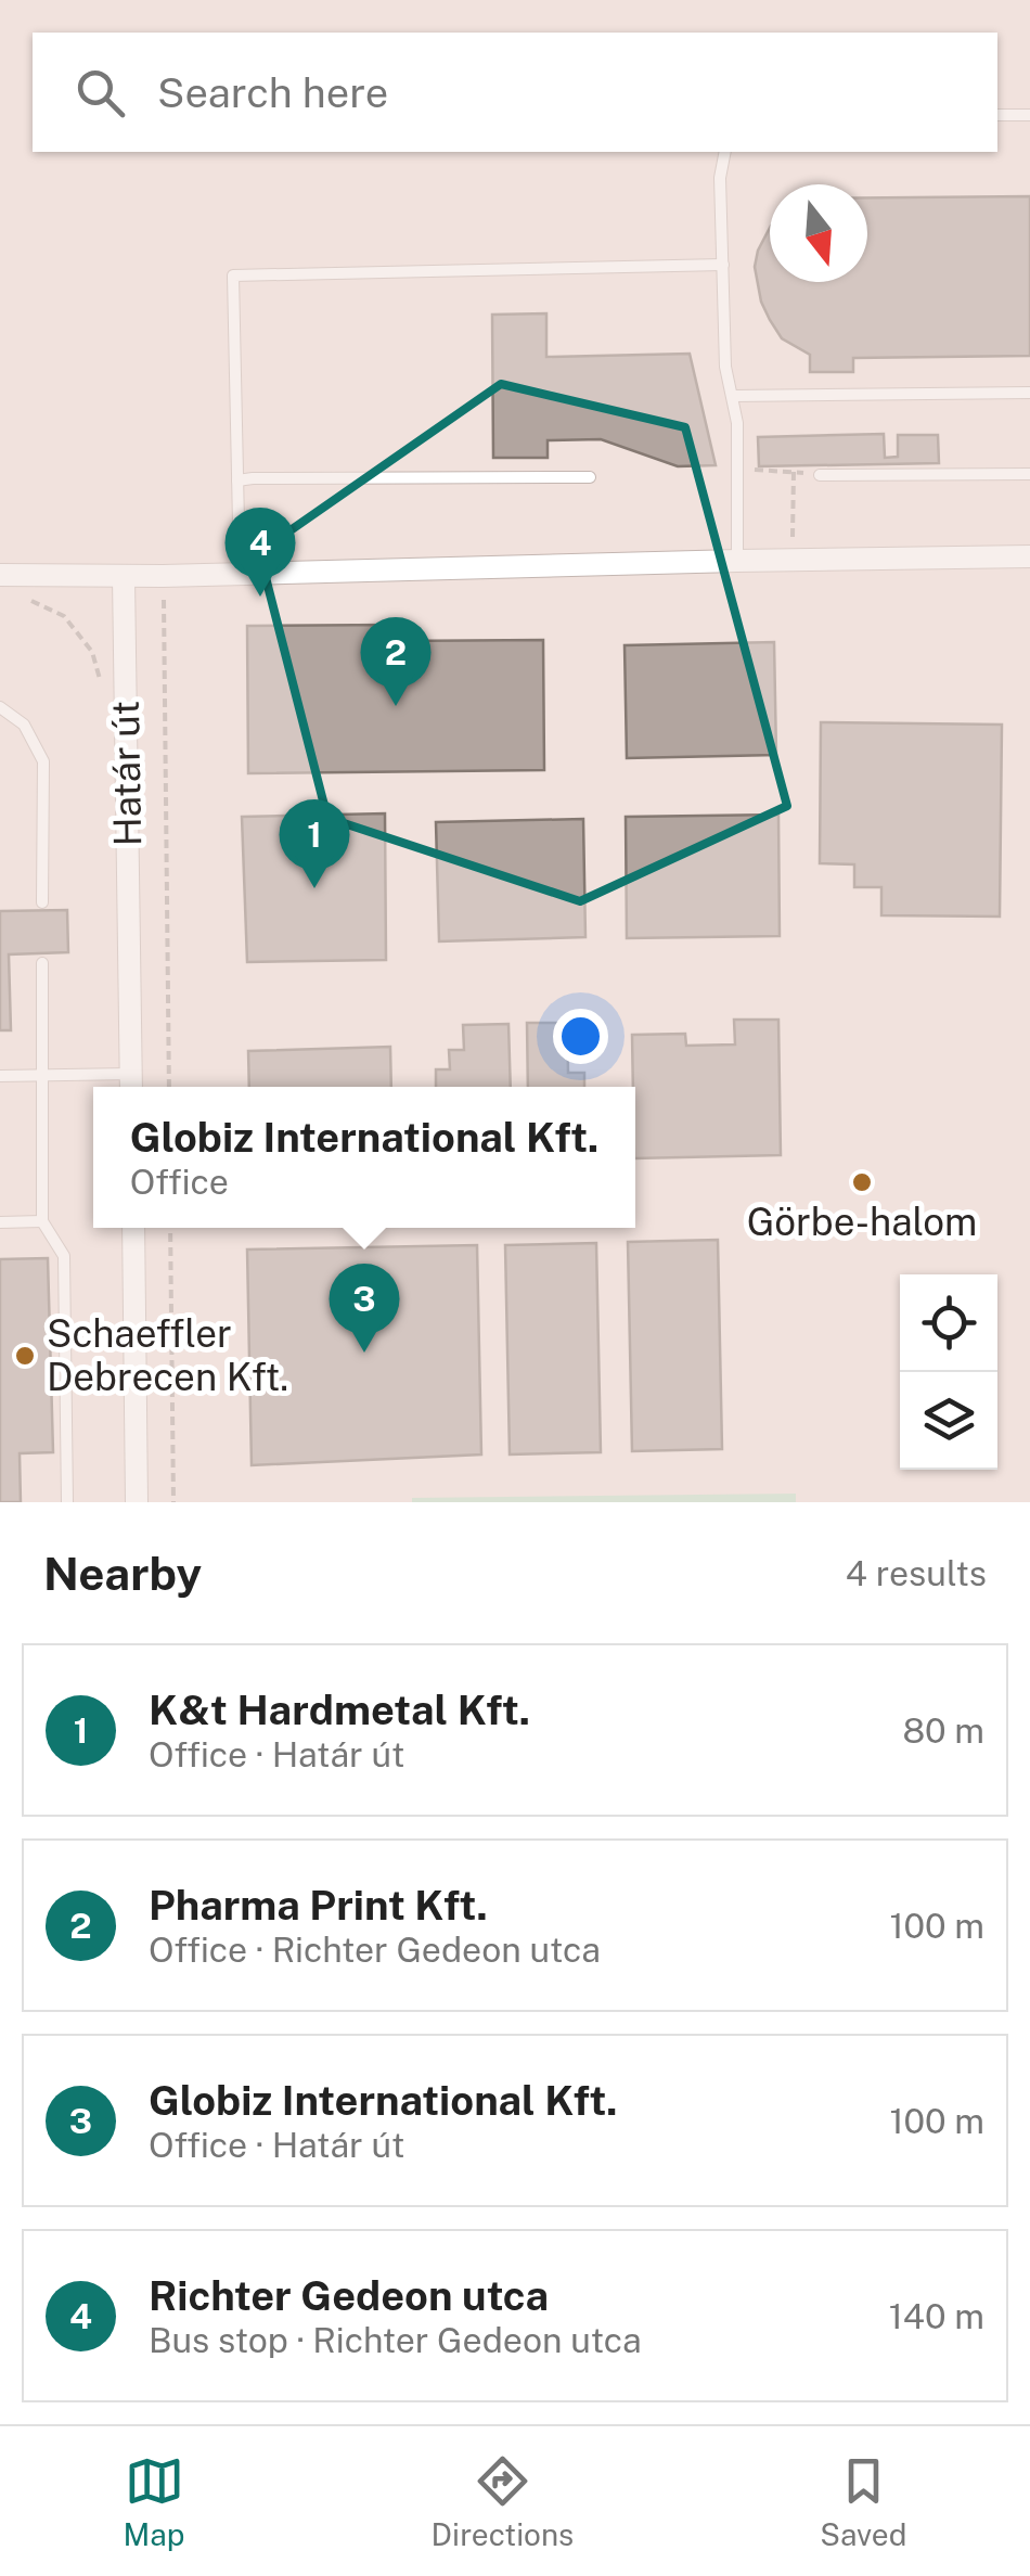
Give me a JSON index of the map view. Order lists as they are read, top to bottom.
{
  "streets": {
    "street": ["Határ út"]
  },
  "places": ["Görbe-halom", "Schaeffler Debrecen Kft."],
  "north": "bottom",
  "page": {
    "search": "Search here",
    "pins": [
      "4",
      "2",
      "1",
      "3"
    ],
    "popup": ["Globiz International Kft.", "Office"],
    "heading": ["Nearby", "4 results"],
    "list": [
      {
        "mark": "1",
        "name": "K&t Hardmetal Kft.",
        "note": "Office · Határ út",
        "value": "80 m"
      },
      {
        "mark": "2",
        "name": "Pharma Print Kft.",
        "note": "Office · Richter Gedeon utca",
        "value": "100 m"
      },
      {
        "mark": "3",
        "name": "Globiz International Kft.",
        "note": "Office · Határ út",
        "value": "100 m"
      },
      {
        "mark": "4",
        "name": "Richter Gedeon utca",
        "note": "Bus stop · Richter Gedeon utca",
        "value": "140 m"
      }
    ],
    "nav": ["Map", "Directions", "Saved"]
  }
}
